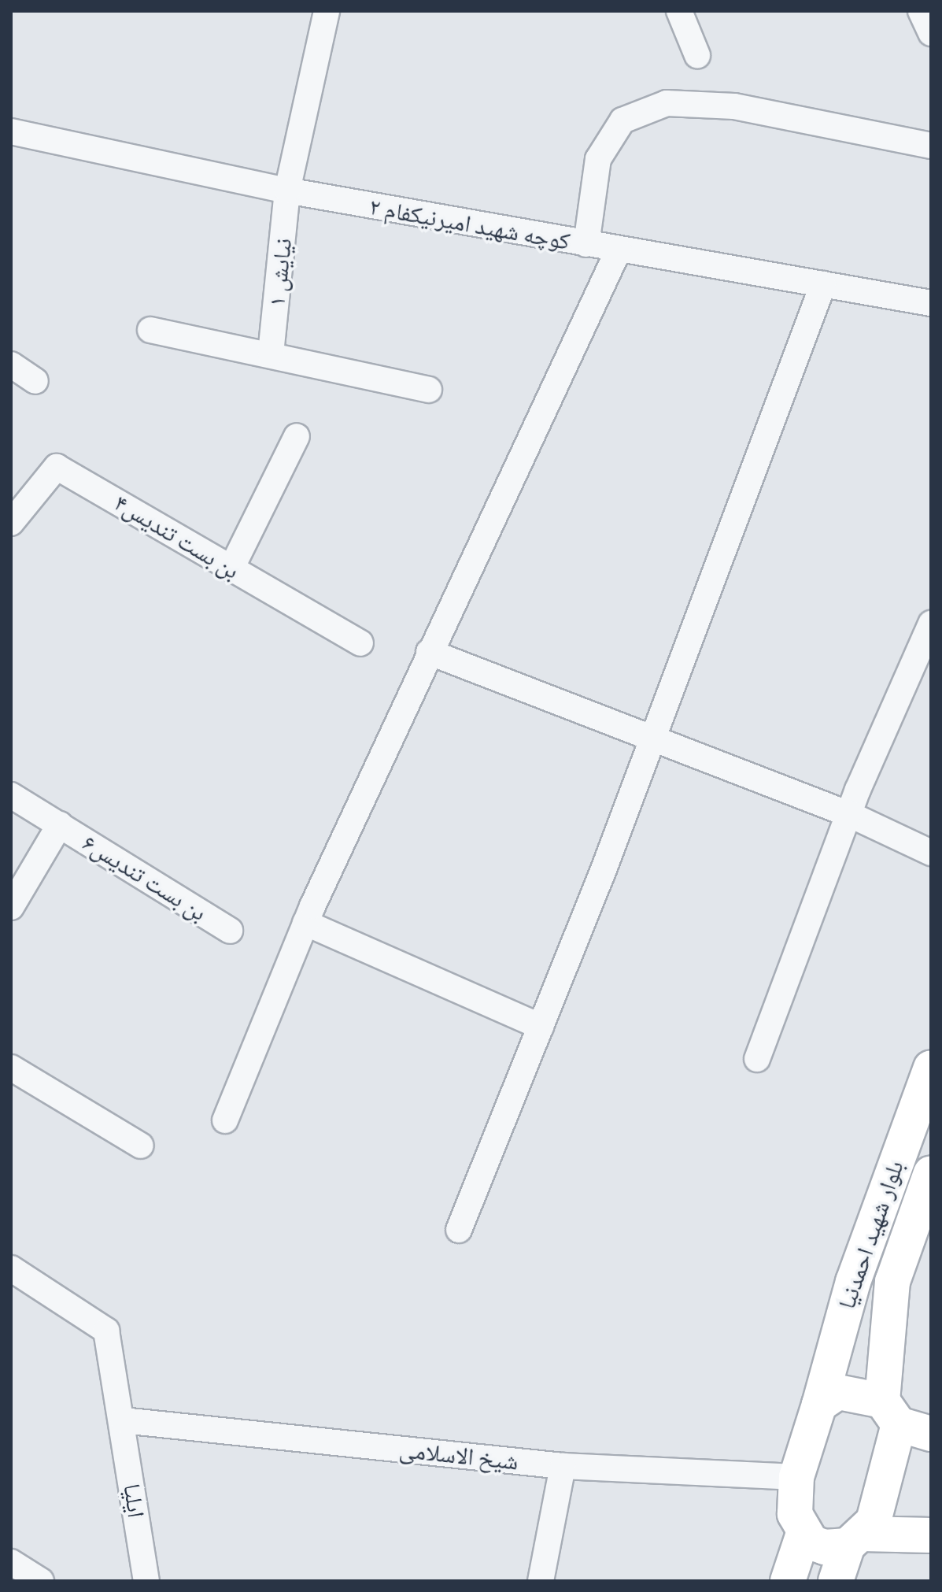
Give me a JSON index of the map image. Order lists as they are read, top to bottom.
{
  "streets": {
    "main road": ["بلوار شهید احمدنیا"],
    "street": [
      "کوچه شهید امیرنیکفام ۲",
      "نیایش ۱",
      "بن بست تندیس۴",
      "بن بست تندیس۶",
      "شیخ الاسلامی",
      "ایلیا"
    ]
  },
  "crossings": [
    ["کوچه شهید امیرنیکفام ۲", "نیایش ۱"],
    ["بلوار شهید احمدنیا", "شیخ الاسلامی"],
    ["شیخ الاسلامی", "ایلیا"]
  ]
}
